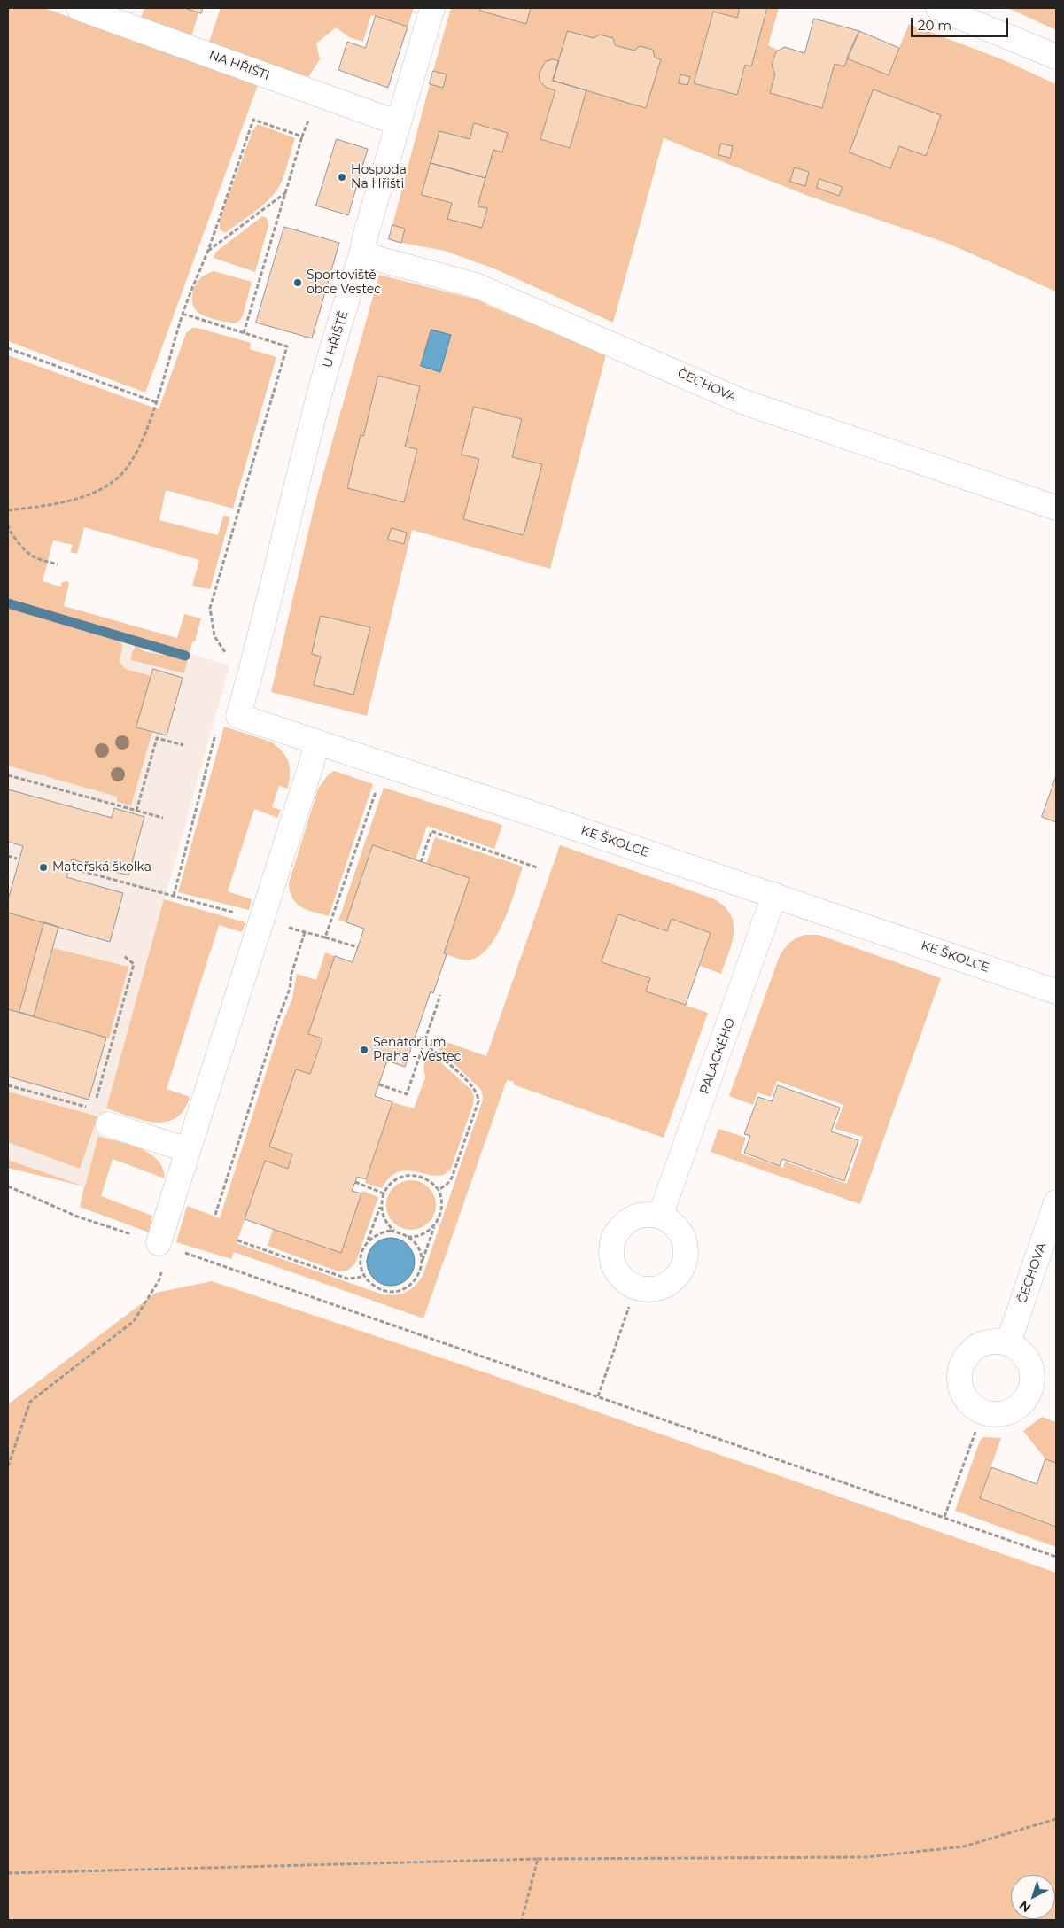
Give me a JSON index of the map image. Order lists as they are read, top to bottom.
{
  "streets": {
    "street": [
      "NA HŘIŠTI",
      "U HŘIŠTĚ",
      "ČECHOVA",
      "KE ŠKOLCE",
      "PALACKÉHO"
    ]
  },
  "crossings": [
    ["NA HŘIŠTI", "U HŘIŠTĚ"],
    ["U HŘIŠTĚ", "ČECHOVA"],
    ["U HŘIŠTĚ", "KE ŠKOLCE"],
    ["KE ŠKOLCE", "PALACKÉHO"]
  ],
  "places": [
    "Hospoda Na Hřišti",
    "Sportoviště obce Vestec",
    "Mateřská školka",
    "Senatorium Praha - Vestec"
  ],
  "scale_bar": "20 m",
  "north": "bottom left"
}
